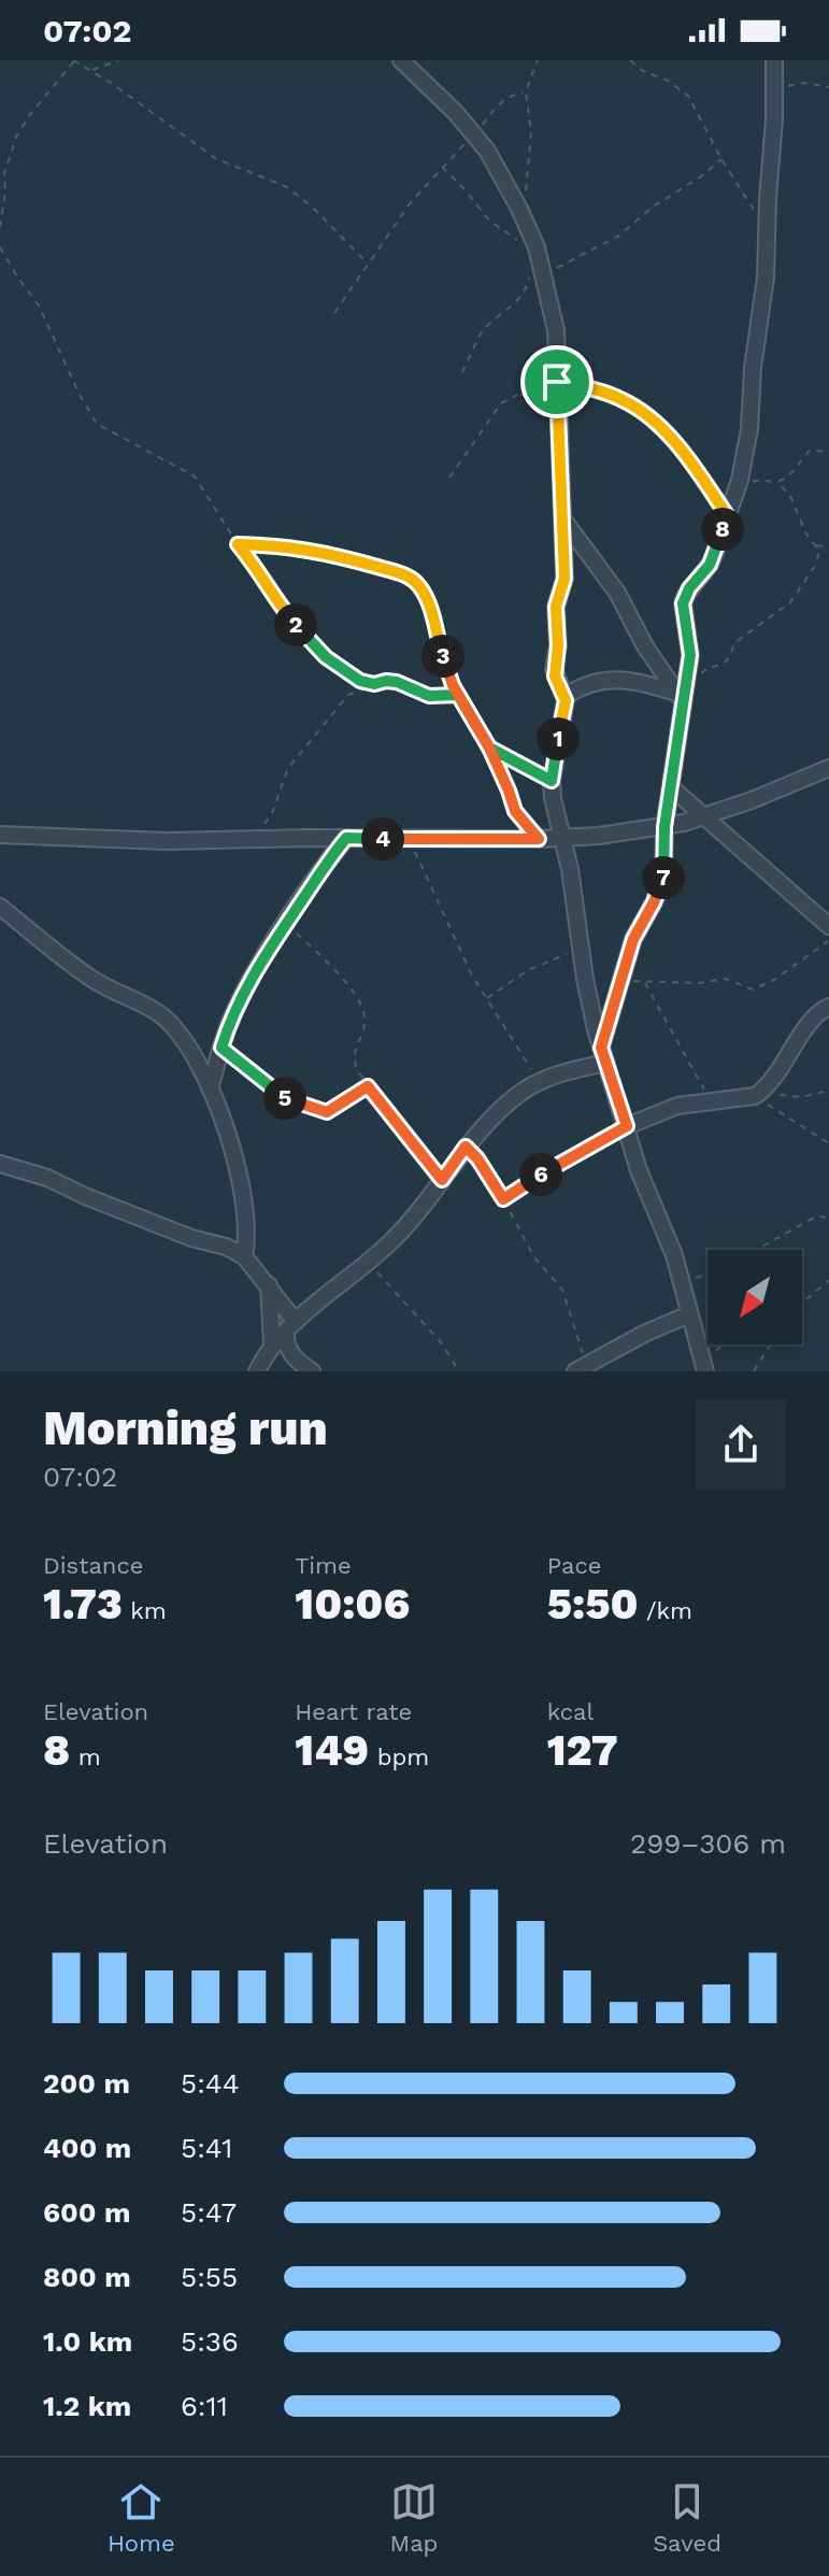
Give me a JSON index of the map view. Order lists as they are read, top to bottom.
{
  "north": "bottom left",
  "page": {
    "status": "07:02",
    "pins": [
      "8",
      "2",
      "3",
      "1",
      "4",
      "7",
      "5",
      "6"
    ],
    "heading": ["Morning run", "07:02"],
    "stats": [
      ["Distance", "1.73 km"],
      ["Time", "10:06"],
      ["Pace", "5:50 /km"],
      ["Elevation", "8 m"],
      ["Heart rate", "149 bpm"],
      ["kcal", "127"]
    ],
    "chart": ["Elevation", "299–306 m"],
    "list": [
      {
        "name": "200 m",
        "note": "5:44"
      },
      {
        "name": "400 m",
        "note": "5:41"
      },
      {
        "name": "600 m",
        "note": "5:47"
      },
      {
        "name": "800 m",
        "note": "5:55"
      },
      {
        "name": "1.0 km",
        "note": "5:36"
      },
      {
        "name": "1.2 km",
        "note": "6:11"
      }
    ],
    "tabs": ["Home", "Map", "Saved"]
  }
}
